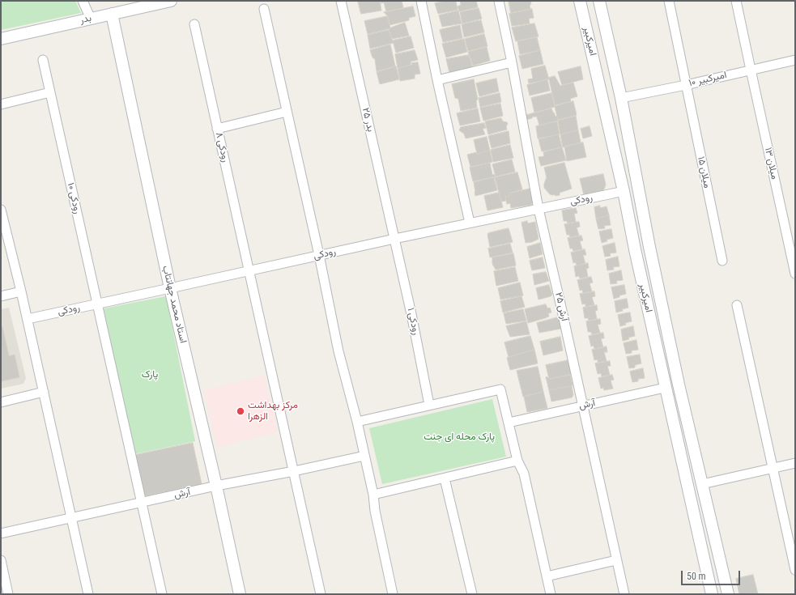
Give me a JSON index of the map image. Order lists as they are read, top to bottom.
{
  "streets": {
    "street": [
      "بدر",
      "امیرکبیر",
      "امیرکبیر ۱۰",
      "بدر ۲۵",
      "رودکی ۸",
      "میلان ۱۳",
      "میلان ۱۵",
      "رودکی ۱۰",
      "رودکی",
      "استاد محمد جهانتاب",
      "آرش ۲۵",
      "رودکی ۱",
      "آرش"
    ]
  },
  "crossings": [
    ["بدر", "استاد محمد جهانتاب"],
    ["امیرکبیر", "امیرکبیر ۱۰"],
    ["امیرکبیر", "رودکی"],
    ["امیرکبیر", "آرش"],
    ["امیرکبیر ۱۰", "میلان ۱۳"],
    ["امیرکبیر ۱۰", "میلان ۱۵"],
    ["بدر ۲۵", "رودکی"],
    ["بدر ۲۵", "رودکی ۱"],
    ["رودکی ۸", "رودکی"],
    ["رودکی ۸", "آرش"],
    ["رودکی ۱۰", "رودکی"],
    ["رودکی ۱۰", "آرش"],
    ["رودکی", "استاد محمد جهانتاب"],
    ["رودکی", "آرش ۲۵"],
    ["رودکی", "رودکی ۱"],
    ["استاد محمد جهانتاب", "آرش"],
    ["آرش ۲۵", "آرش"]
  ],
  "parks": ["پارک", "پارک محله ای جنت"],
  "places": ["مرکز بهداشت الزهرا"],
  "scale_bar": "50 m"
}
